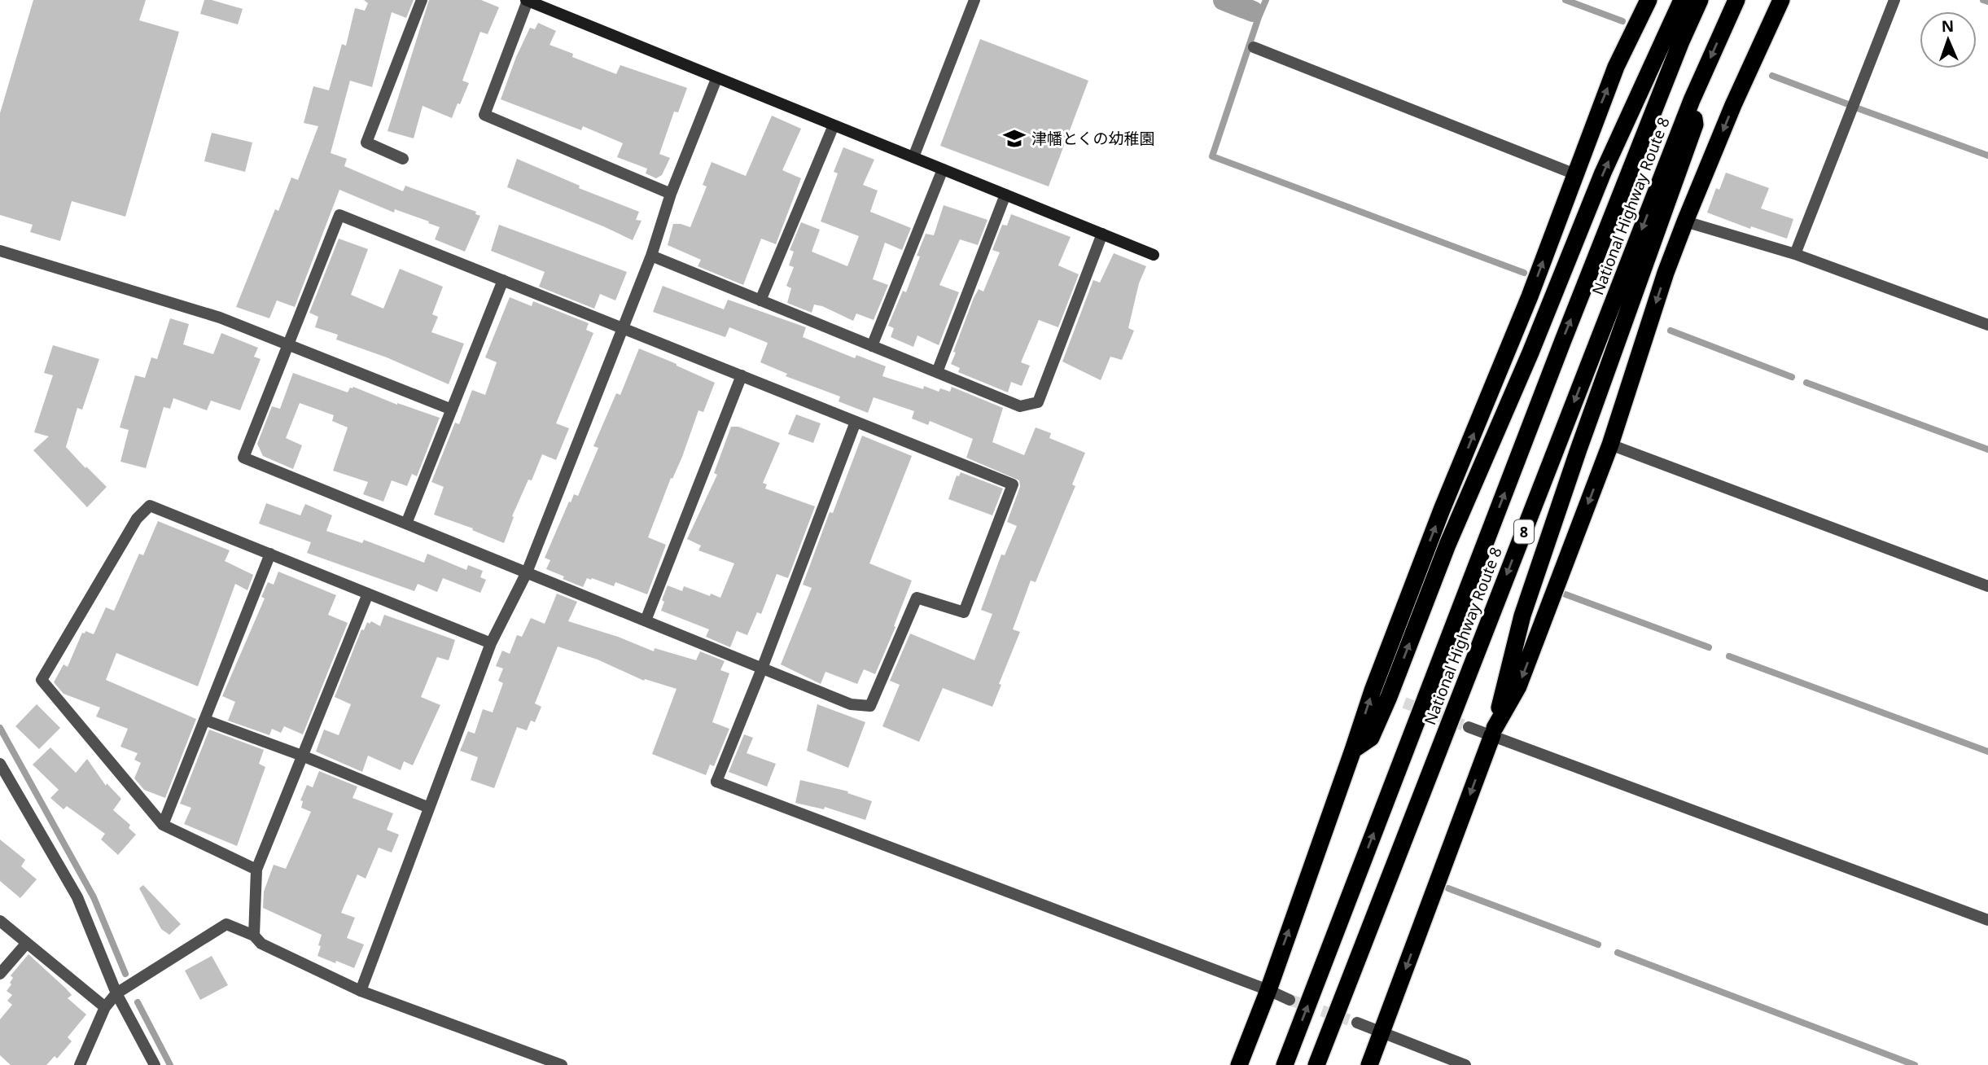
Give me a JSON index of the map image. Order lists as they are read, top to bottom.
{
  "streets": {
    "highway": ["National Highway Route 8", "8"]
  },
  "places": {
    "school or university": ["津幡とくの幼稚園"]
  },
  "north": "top"
}
